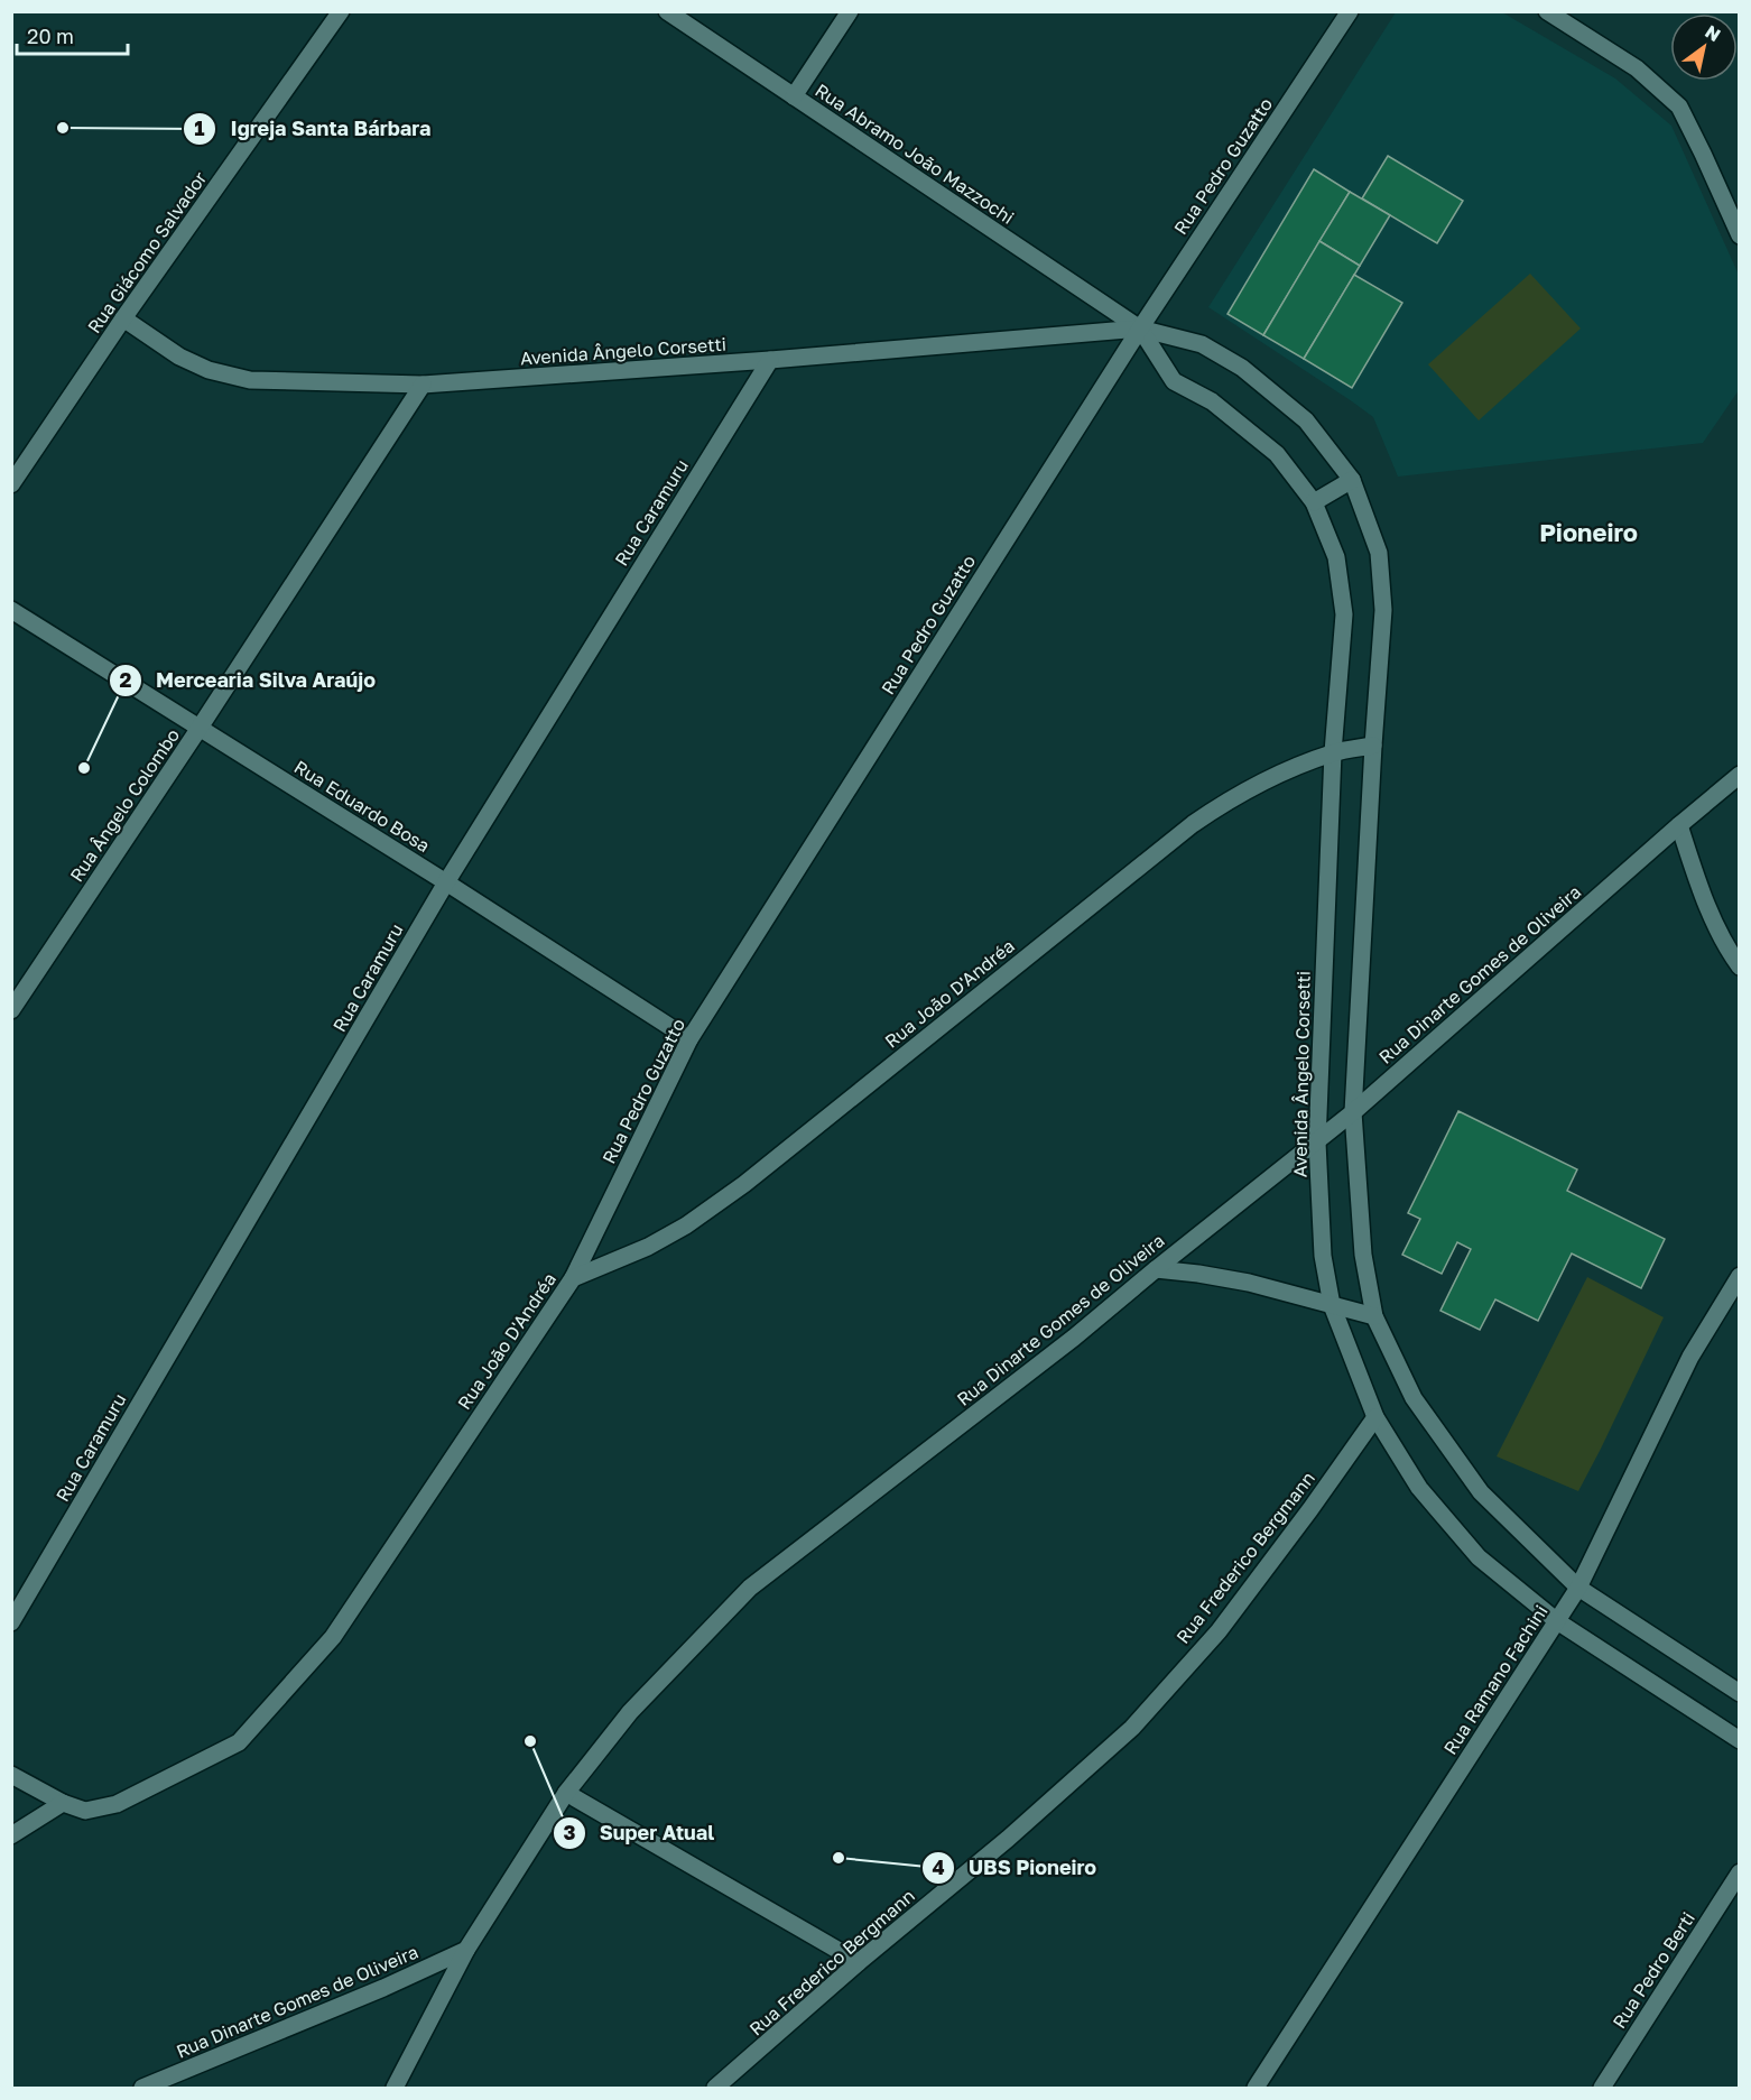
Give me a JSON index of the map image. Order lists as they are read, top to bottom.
{
  "streets": {
    "street": [
      "Rua Abramo João Mazzochi",
      "Rua Pedro Guzatto",
      "Rua Giácomo Salvador",
      "Avenida Ângelo Corsetti",
      "Rua Caramuru",
      "Rua Ângelo Colombo",
      "Rua Eduardo Bosa",
      "Rua Dinarte Gomes de Oliveira",
      "Rua João D'Andréa",
      "Rua Frederico Bergmann",
      "Rua Ramano Fachini",
      "Rua Pedro Berti"
    ]
  },
  "crossings": [
    ["Rua Abramo João Mazzochi", "Rua Pedro Guzatto"],
    ["Rua Abramo João Mazzochi", "Avenida Ângelo Corsetti"],
    ["Rua Pedro Guzatto", "Avenida Ângelo Corsetti"],
    ["Rua Pedro Guzatto", "Rua Eduardo Bosa"],
    ["Rua Pedro Guzatto", "Rua João D'Andréa"],
    ["Rua Giácomo Salvador", "Avenida Ângelo Corsetti"],
    ["Avenida Ângelo Corsetti", "Rua Caramuru"],
    ["Avenida Ângelo Corsetti", "Rua Ângelo Colombo"],
    ["Avenida Ângelo Corsetti", "Rua Dinarte Gomes de Oliveira"],
    ["Avenida Ângelo Corsetti", "Rua João D'Andréa"],
    ["Avenida Ângelo Corsetti", "Rua Frederico Bergmann"],
    ["Avenida Ângelo Corsetti", "Rua Ramano Fachini"],
    ["Rua Caramuru", "Rua Eduardo Bosa"],
    ["Rua Ângelo Colombo", "Rua Eduardo Bosa"]
  ],
  "districts": ["Pioneiro"],
  "places": [
    "Igreja Santa Bárbara",
    "Mercearia Silva Araújo",
    "Super Atual",
    "UBS Pioneiro"
  ],
  "scale_bar": "20 m",
  "north": "top right"
}
